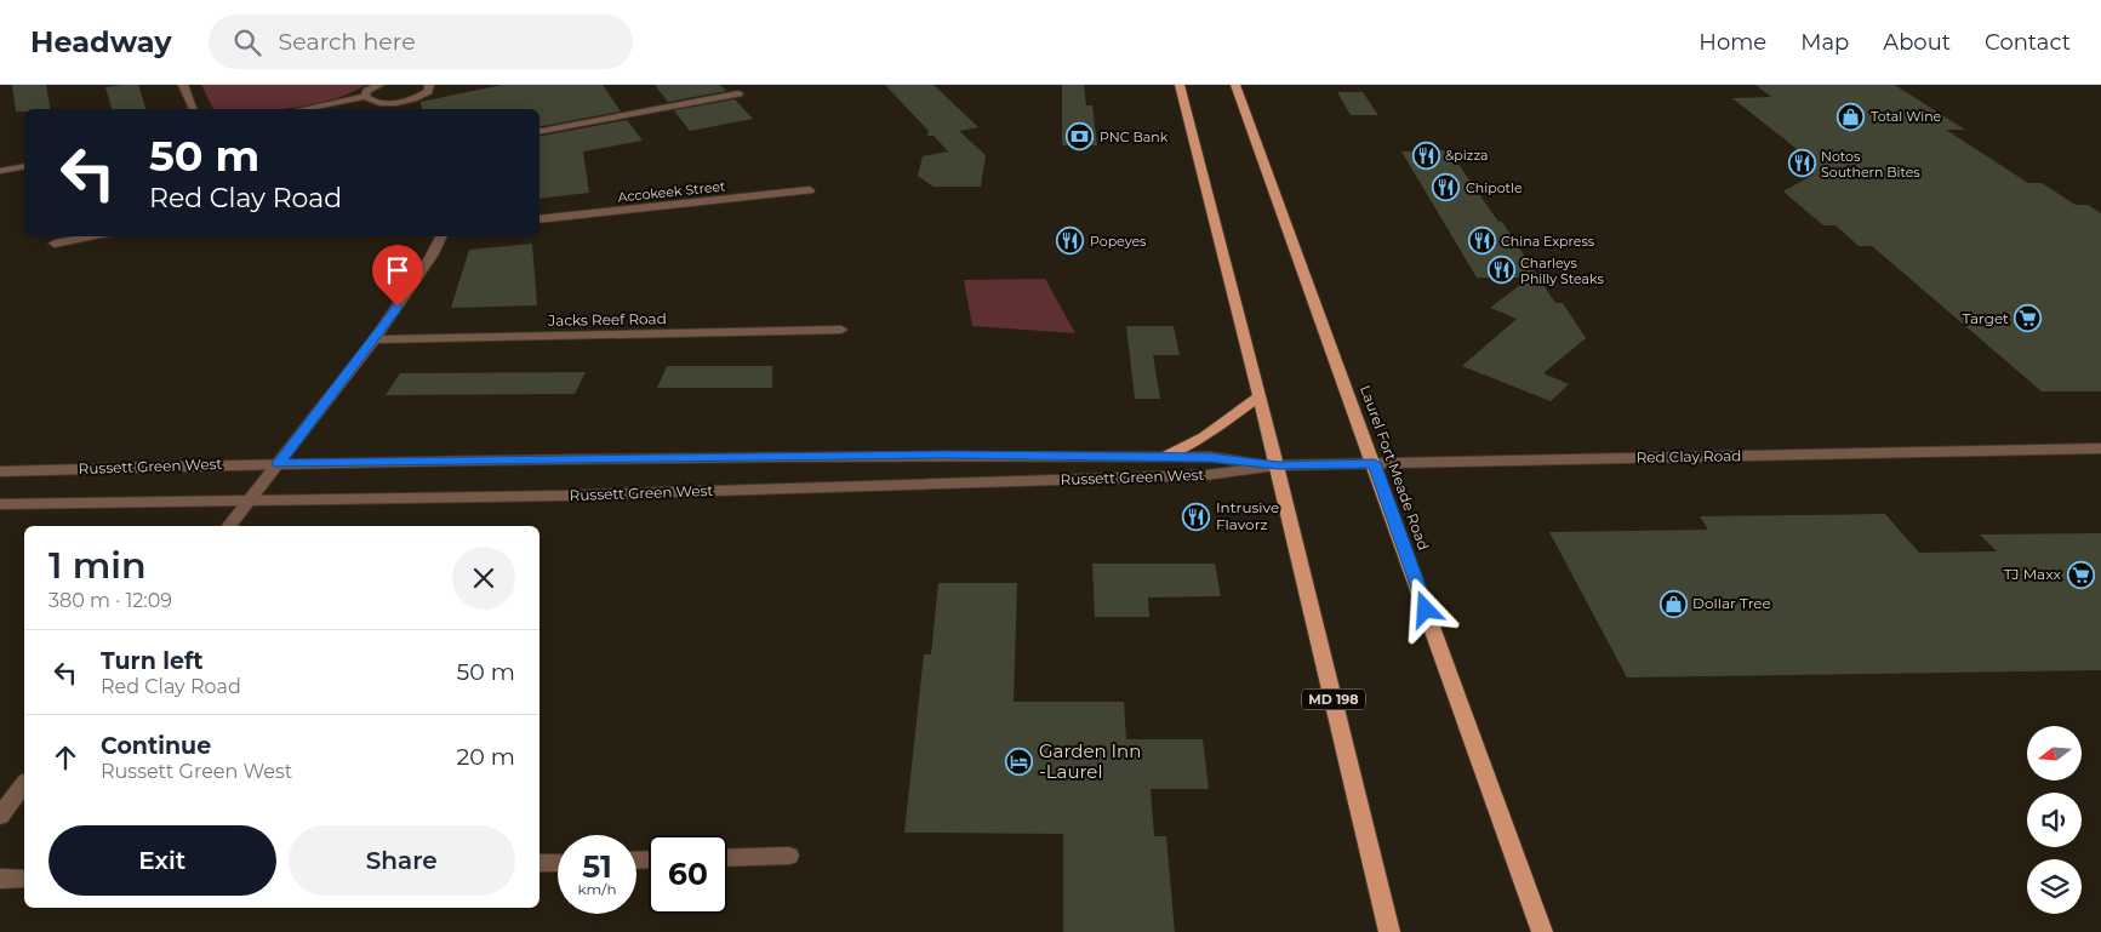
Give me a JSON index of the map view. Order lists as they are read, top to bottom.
{
  "streets": {
    "main road": ["Laurel Fort Meade Road", "MD 198"],
    "street": [
      "Accokeek Street",
      "Jacks Reef Road",
      "Red Clay Road",
      "Russett Green West"
    ]
  },
  "crossings": [
    ["Red Clay Road", "Russett Green West"],
    ["Red Clay Road", "Laurel Fort Meade Road"],
    ["Red Clay Road", "MD 198"],
    ["Russett Green West", "MD 198"]
  ],
  "places": {
    "shop": ["Total Wine", "Dollar Tree"],
    "bank": ["PNC Bank"],
    "restaurant": [
      "&pizza",
      "Notos Southern Bites",
      "Chipotle",
      "Popeyes",
      "China Express",
      "Charleys Philly Steaks",
      "Intrusive Flavorz"
    ],
    "supermarket": ["Target", "TJ Maxx"],
    "hotel": ["Garden Inn -Laurel"]
  },
  "north": "left",
  "page": {
    "header": "Headway",
    "search": "Search here",
    "nav": [
      "Home",
      "Map",
      "About",
      "Contact"
    ],
    "turn": ["50 m", "Red Clay Road"],
    "heading": ["1 min", "380 m · 12:09"],
    "list": [
      {
        "name": "Turn left",
        "note": "Red Clay Road",
        "value": "50 m"
      },
      {
        "name": "Continue",
        "note": "Russett Green West",
        "value": "20 m"
      }
    ],
    "buttons": ["Exit", "Share"],
    "speed": "51 km/h",
    "limit": "60"
  }
}
